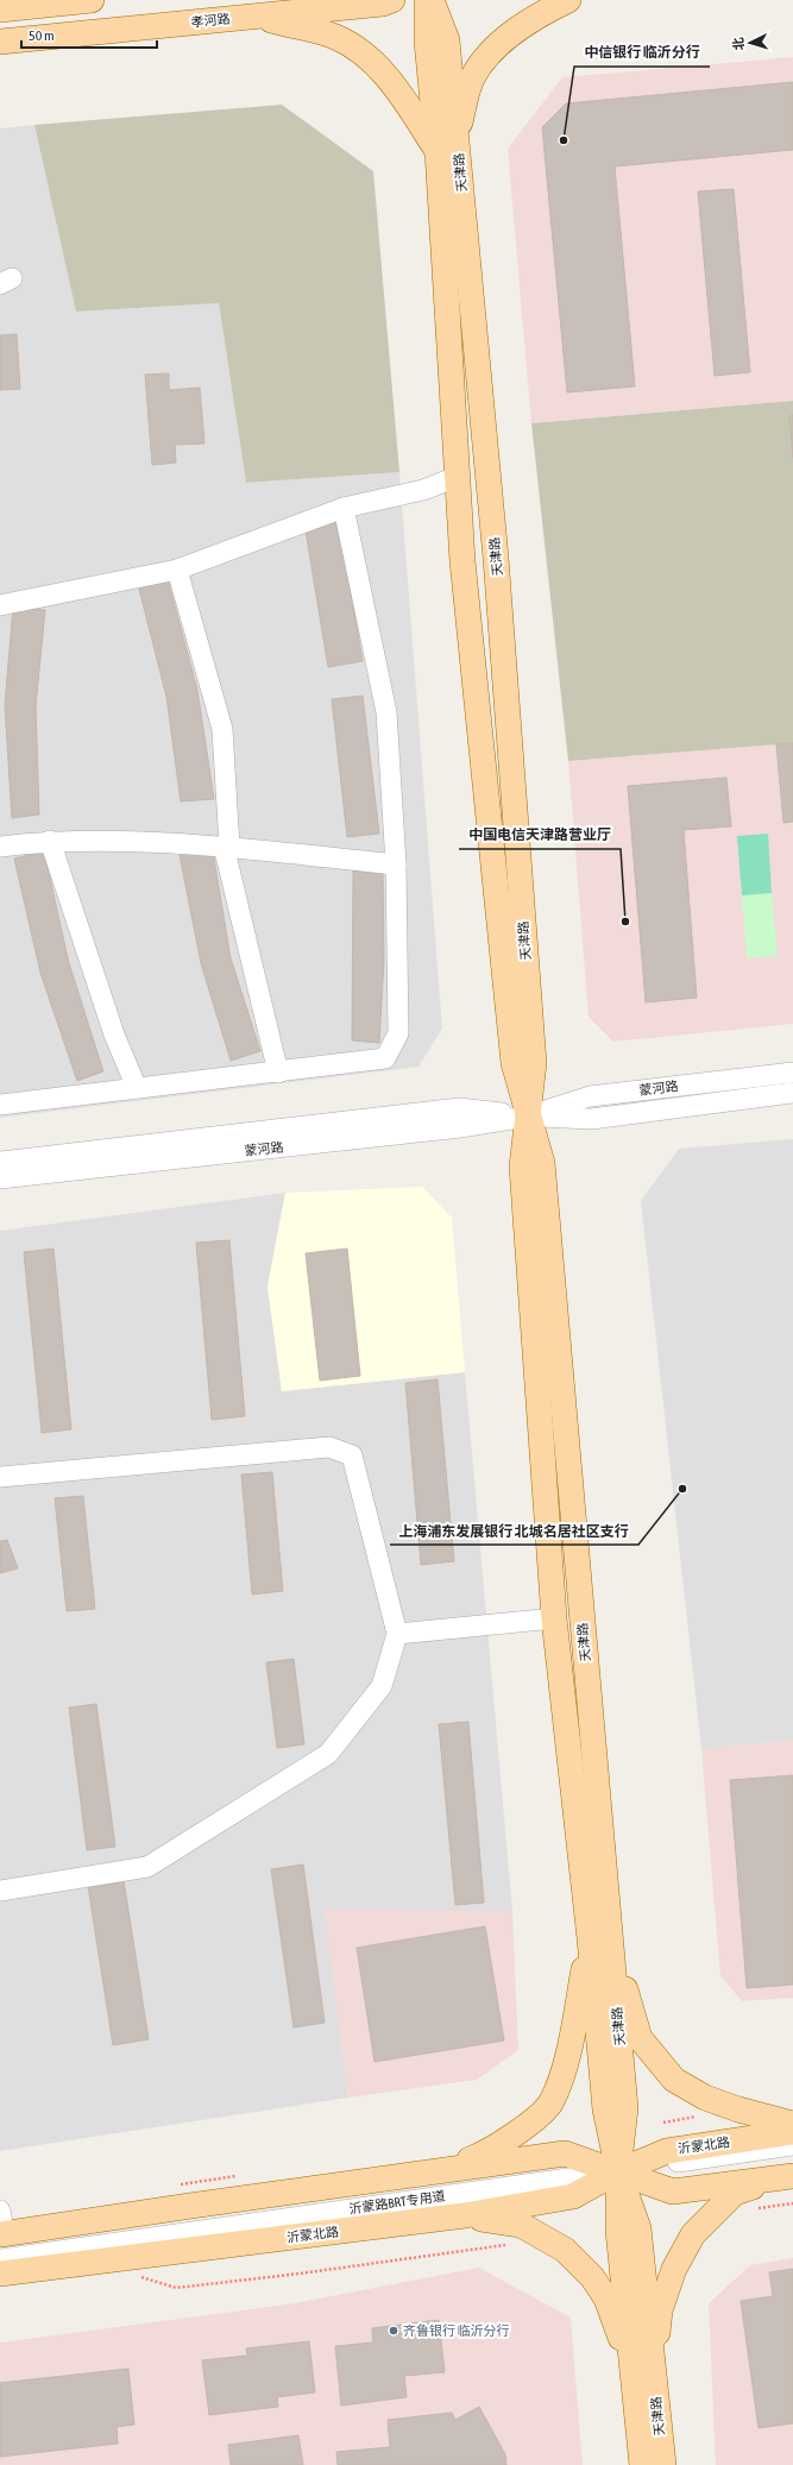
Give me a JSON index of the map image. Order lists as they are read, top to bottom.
{
  "streets": {
    "main road": ["孝河路", "天津路", "沂蒙北路"],
    "street": ["蒙河路", "沂蒙路BRT专用道"]
  },
  "crossings": [
    ["天津路", "蒙河路"],
    ["天津路", "沂蒙北路"],
    ["天津路", "沂蒙路BRT专用道"],
    ["沂蒙北路", "沂蒙路BRT专用道"]
  ],
  "places": [
    "中信银行 临沂分行",
    "中国电信天津路营业厅",
    "上海浦东发展银行 北城名居社区支行",
    "齐鲁银行 临沂分行"
  ],
  "scale_bar": "50 m",
  "north": "left"
}
